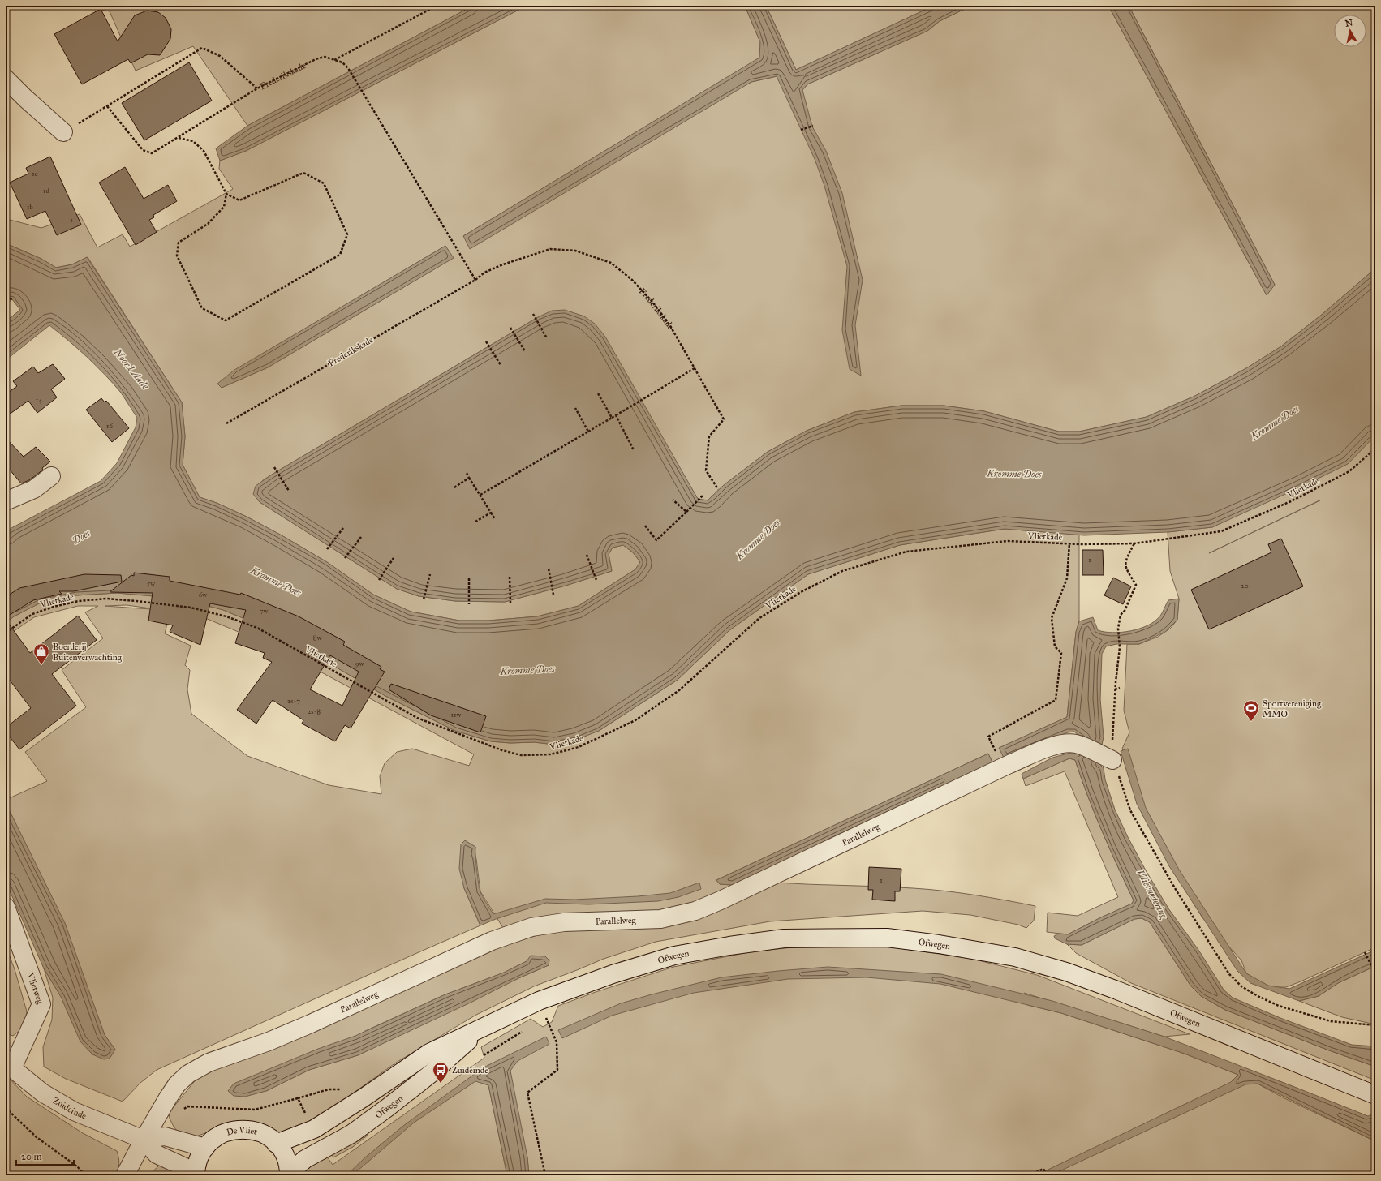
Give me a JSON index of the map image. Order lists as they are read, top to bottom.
{
  "streets": {
    "street": [
      "Parallelweg",
      "Ofwegen",
      "Vlietweg",
      "Zuideinde",
      "De Vliet"
    ],
    "path": ["Frederikskade", "Vlietkade"]
  },
  "crossings": [
    ["Parallelweg", "Zuideinde"],
    ["Ofwegen", "De Vliet"],
    ["Vlietweg", "Zuideinde"],
    ["Zuideinde", "De Vliet"]
  ],
  "water": [
    "Noord Aade",
    "Kromme Does",
    "Does",
    "Vlietwetering"
  ],
  "places": {
    "shop": ["Boerderij Buitenverwachting"],
    "sports": ["Sportvereniging MMO"],
    "bus stop": ["Zuideinde"]
  },
  "house_numbers": [
    "1c",
    "1d",
    "1b",
    "1",
    "14",
    "16",
    "1",
    "5w",
    "20",
    "6w",
    "7w",
    "8w",
    "9w",
    "2s-7",
    "2s-8",
    "11w",
    "1"
  ],
  "scale_bar": "20 m",
  "north": "top"
}
